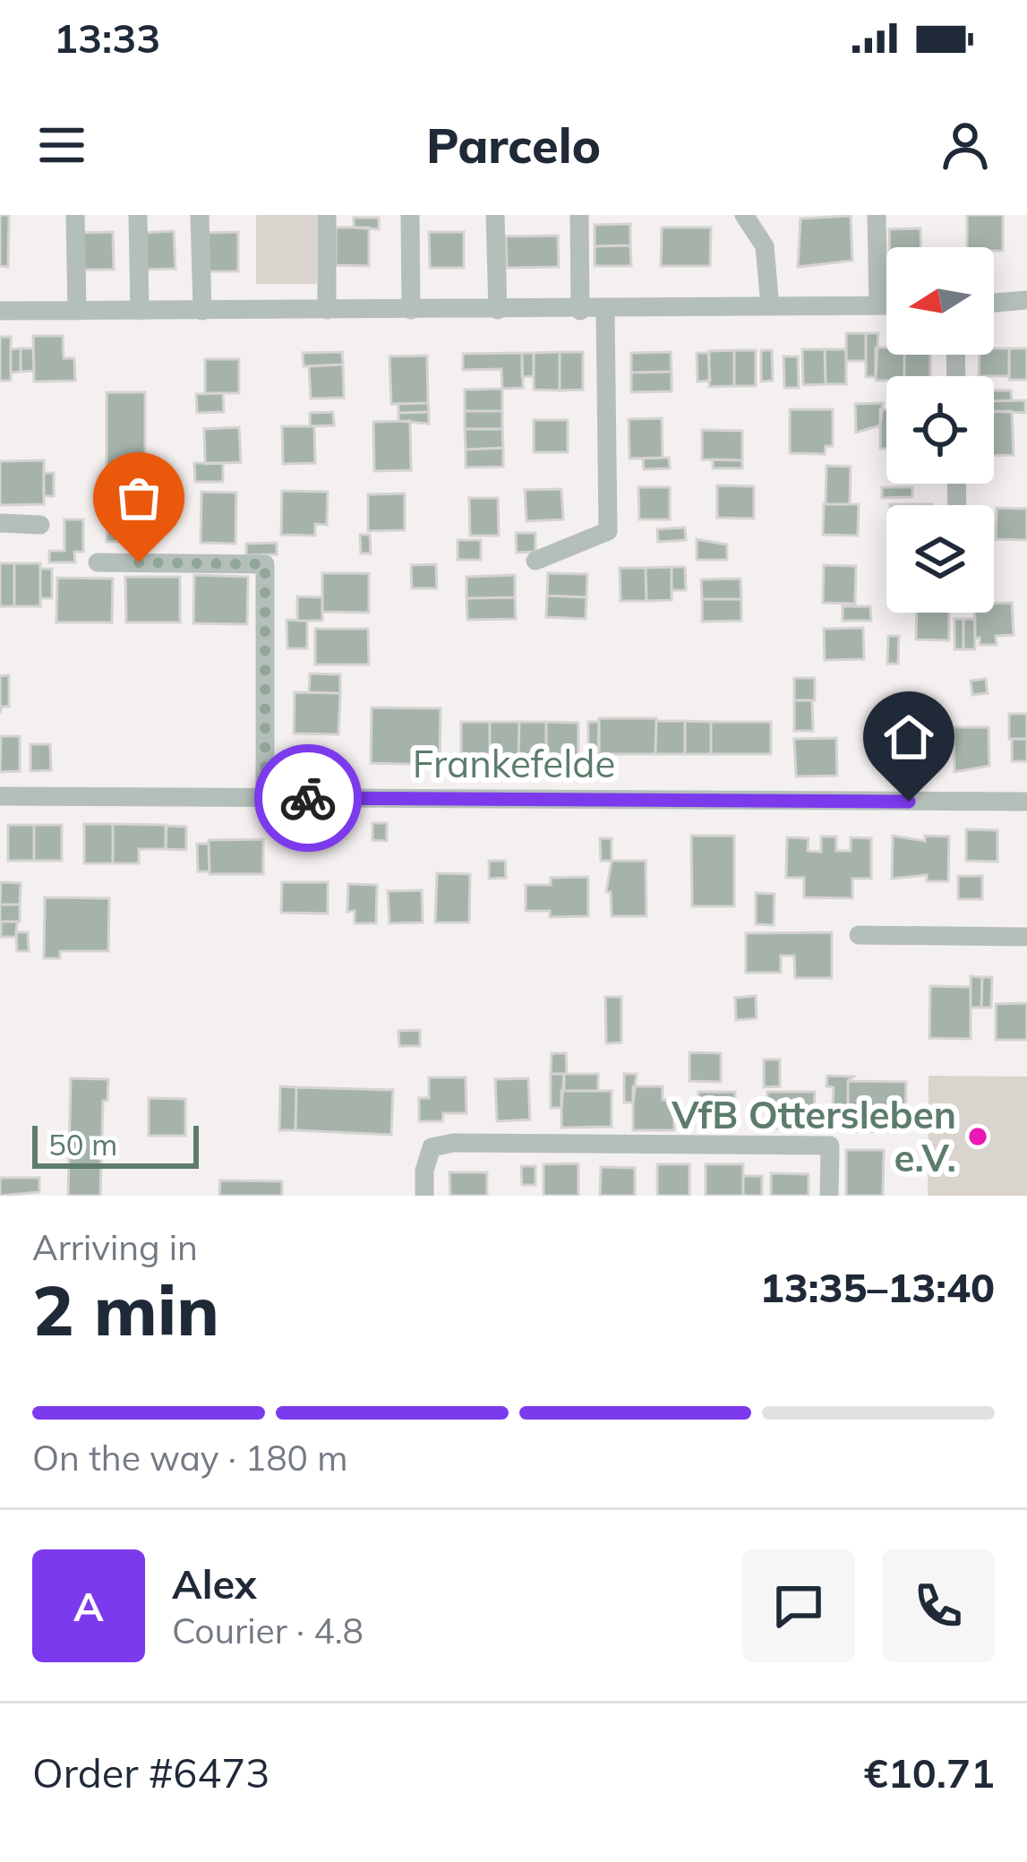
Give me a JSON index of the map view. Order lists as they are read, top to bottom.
{
  "streets": {
    "street": ["Frankefelde"]
  },
  "places": ["VfB Ottersleben e.V."],
  "scale_bar": "50 m",
  "north": "left",
  "page": {
    "status": "13:33",
    "header": "Parcelo",
    "scale": "50 m",
    "heading": ["2 min", "Arriving in", "13:35–13:40"],
    "panel": [
      "Alex",
      "Courier · 4.8",
      "Order #6473",
      "€10.71"
    ],
    "bar": "On the way · 180 m",
    "round": "A"
  }
}
